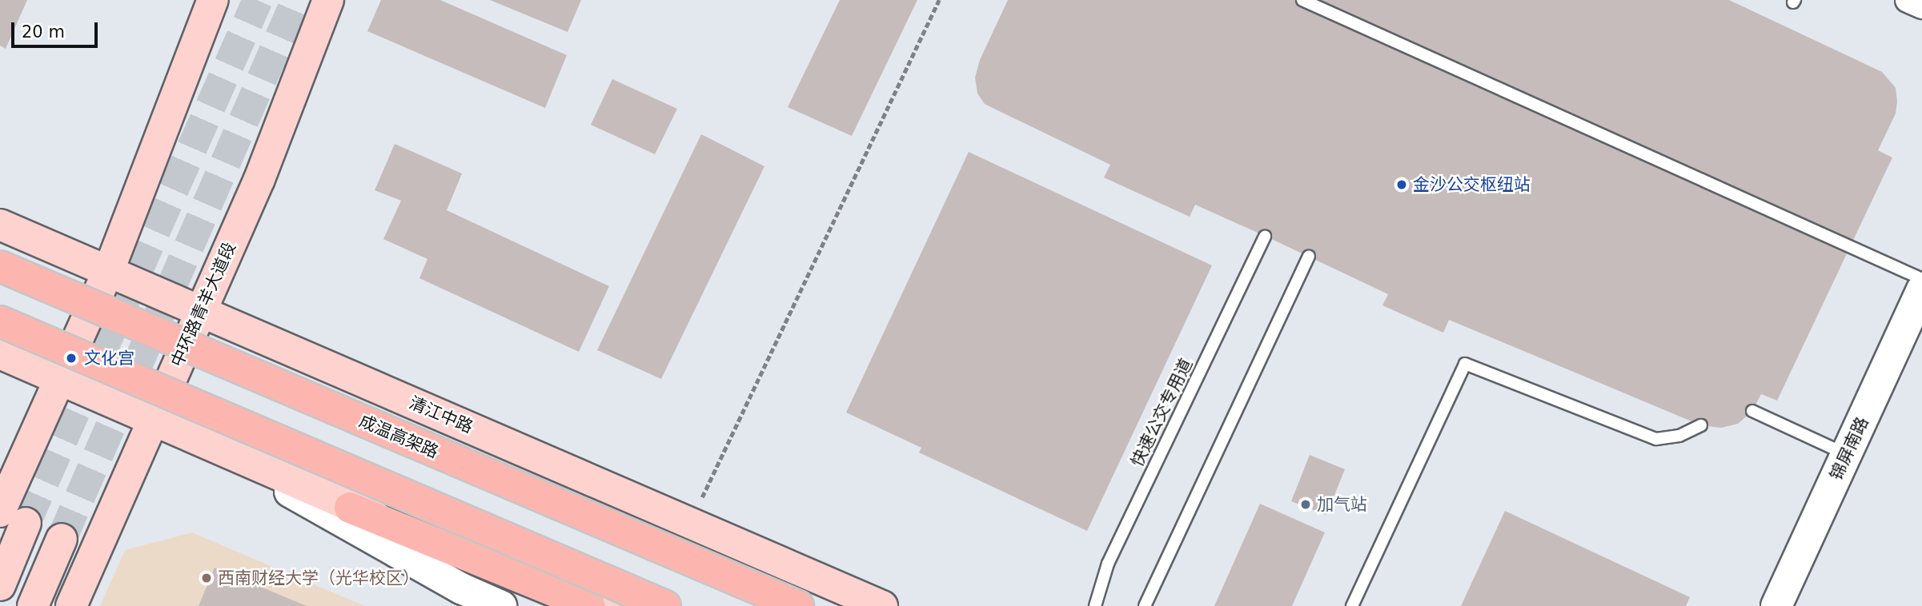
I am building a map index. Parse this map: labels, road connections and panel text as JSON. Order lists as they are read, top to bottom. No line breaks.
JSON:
{"streets":{"highway":["成温高架路"],"main road":["中环路青羊大道段","清江中路"],"street":["锦屏南路"],"lane":["快速公交专用道"]},"crossings":[["中环路青羊大道段","清江中路"]],"places":["金沙公交枢纽站","文化宫","加气站","西南财经大学（光华校区）"],"scale_bar":"20 m"}
